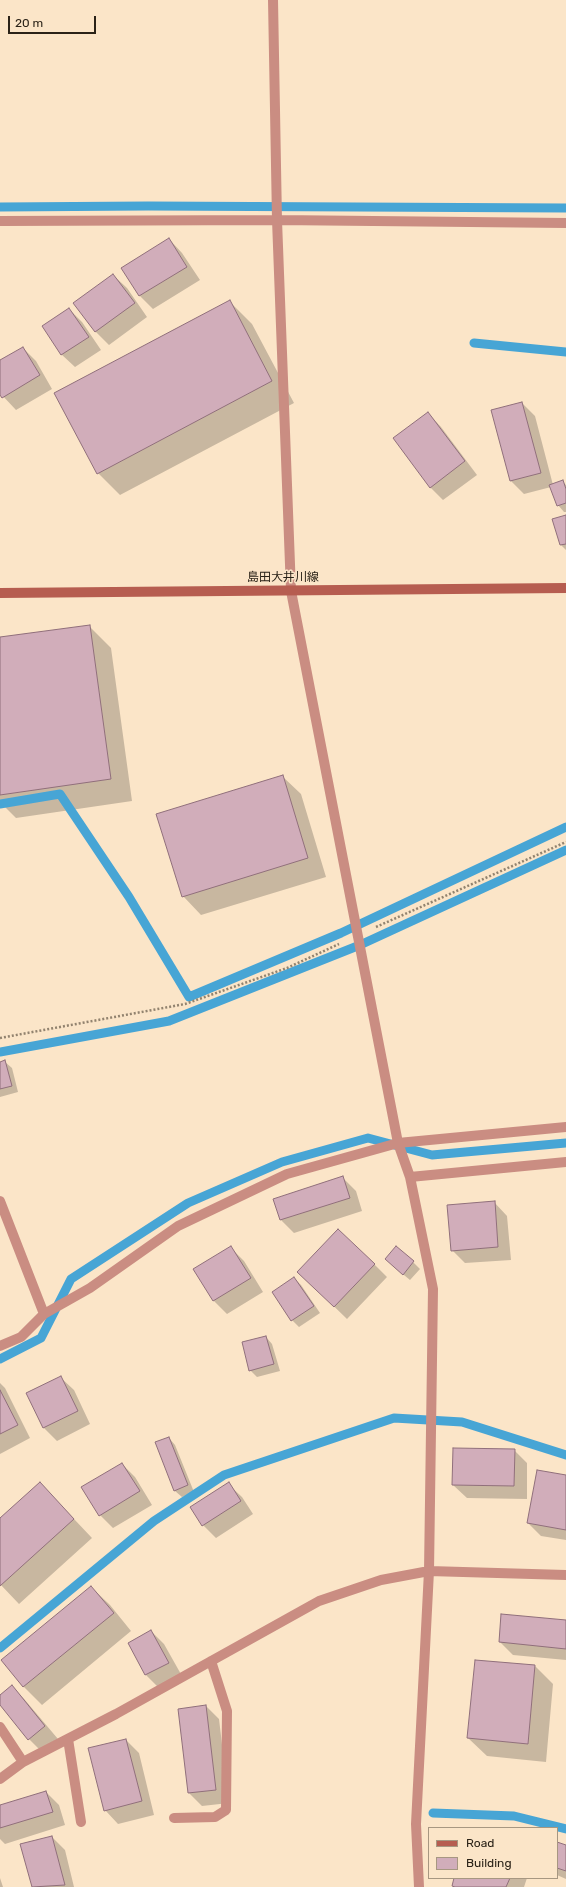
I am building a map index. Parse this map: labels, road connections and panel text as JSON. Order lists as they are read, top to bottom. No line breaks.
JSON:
{"streets":{"main road":["島田大井川線"]},"legend":["Road","Building"],"scale_bar":"20 m"}
